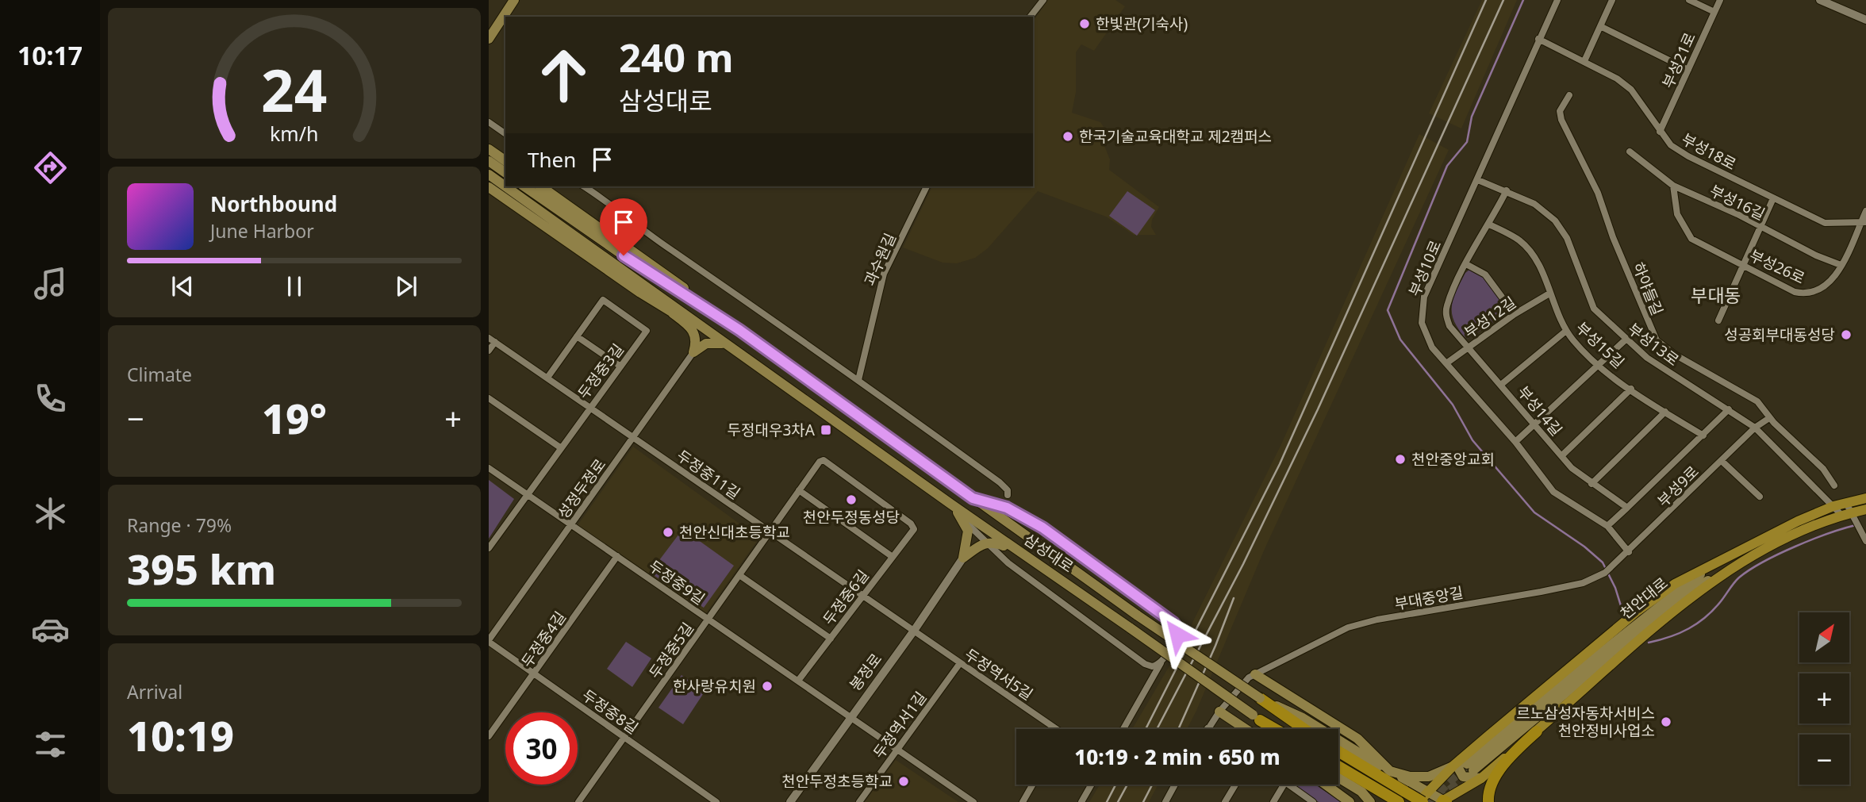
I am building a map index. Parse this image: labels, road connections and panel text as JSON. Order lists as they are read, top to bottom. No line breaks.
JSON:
{"streets":{"main road":["삼성대로","천안대로"],"street":["부성21로","부성18로","부성16길","과수원길","부성26로","부성10로","하야들길","부성12길","부성13로","부성15길","두정중3길","부성14길","두정중11길","부성9로","성정두정로","두정중9길","두정중6길","부대중앙길","두정중4길","두정중5길","봉정로","두정역서5길","두정중8길","두정역서1길"]},"crossings":[["부성21로","부성18로"],["부성18로","부성26로"],["부성18로","부성10로"],["부성16길","부성26로"],["부성10로","부성12길"],["부성10로","부성13로"],["부성10로","부성9로"],["하야들길","부성9로"],["부성12길","부성15길"],["부성12길","부성14길"],["부성13로","부성14길"],["부성13로","부성9로"],["부성13로","천안대로"],["부성15길","부성14길"],["두정중3길","두정중11길"],["두정중3길","두정중9길"],["두정중11길","성정두정로"],["두정중11길","두정중6길"],["두정중11길","두정중5길"],["두정중11길","봉정로"],["두정중11길","두정역서5길"],["부성9로","부대중앙길"],["성정두정로","두정중9길"],["성정두정로","두정중8길"],["삼성대로","천안대로"],["두정중9길","두정중6길"],["두정중9길","두정중4길"],["두정중9길","두정중5길"],["두정중9길","봉정로"],["두정중9길","두정역서1길"],["두정중6길","두정중5길"],["두정중4길","두정중8길"],["두정중5길","두정중8길"],["봉정로","두정역서5길"],["두정역서5길","두정역서1길"]],"districts":["부대동"],"places":{"other":["한빛관(기숙사)","한국기술교육대학교 제2캠퍼스","성공회부대동성당","천안중앙교회","천안두정동성당","천안신대초등학교","한사랑유치원","르노삼성자동차서비스 천안정비사업소","천안두정초등학교"],"transit":["두정대우3차A"]},"north":"top right","page":{"tabs":"10:17","turn":["240 m","삼성대로"],"then":"Then","song":["Northbound","June Harbor"],"tile":["Climate",["Range · 79%","395 km"],["Arrival","10:19"]],"heat":["−","19°","+"],"map_buttons":["+","−"],"limit":"30","trip":"10:19 · 2 min · 650 m","gauge":["24","km/h"]}}
